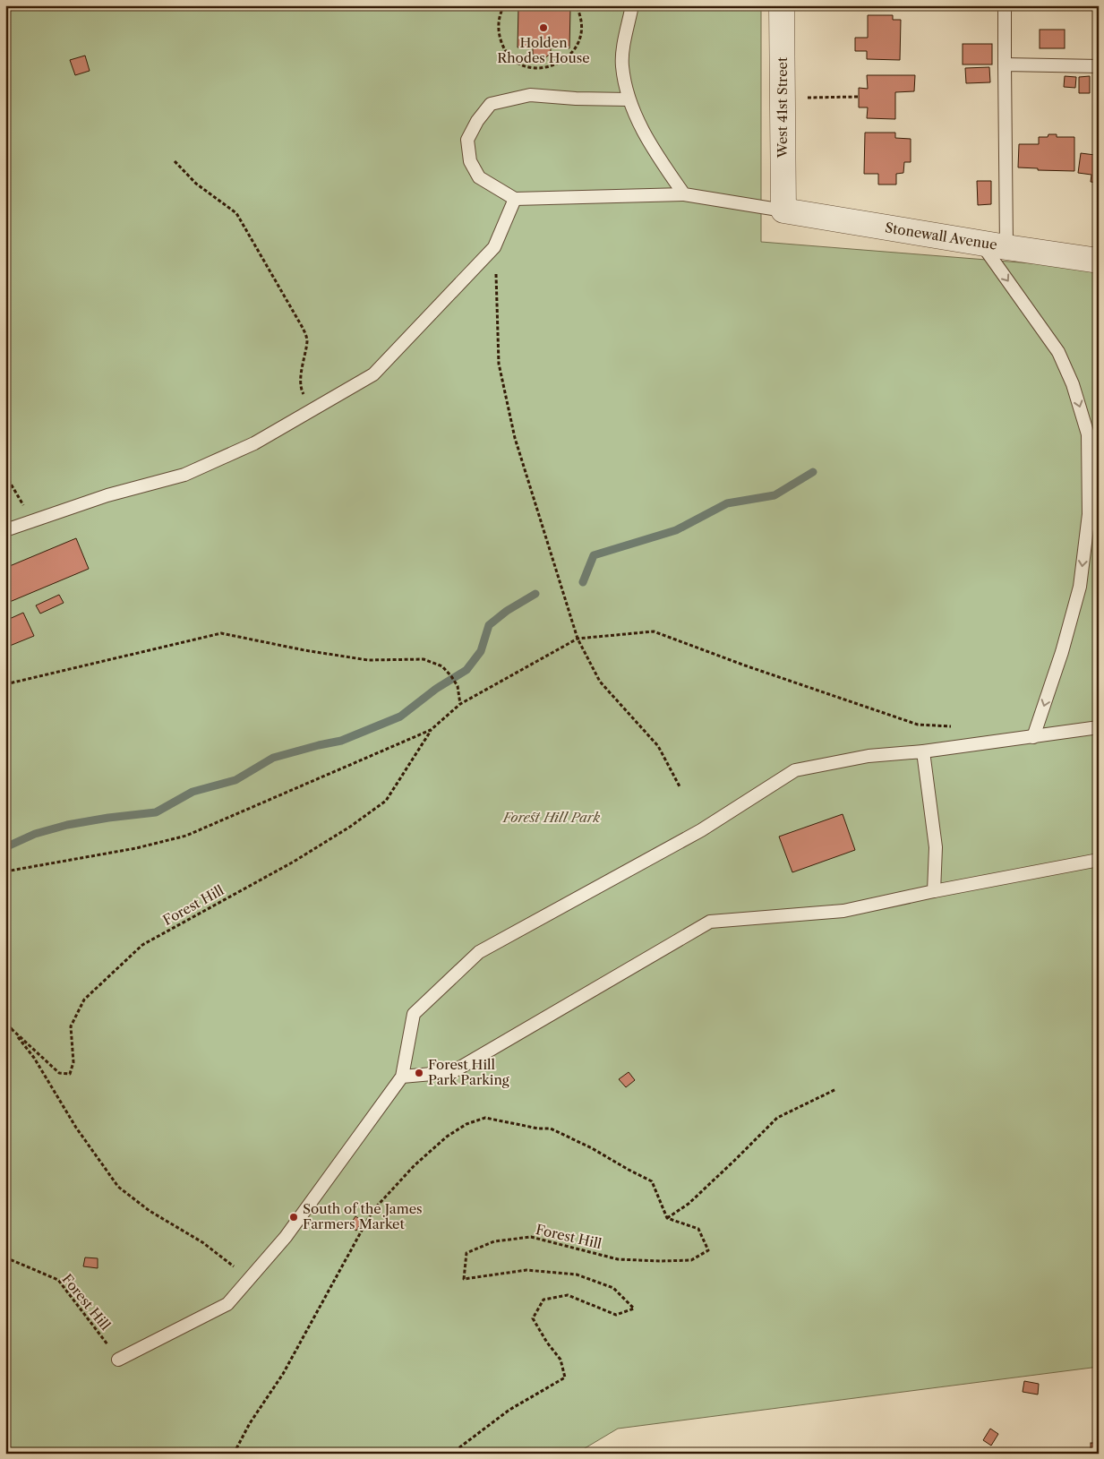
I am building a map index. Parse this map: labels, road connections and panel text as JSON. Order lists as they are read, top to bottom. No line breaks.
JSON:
{"streets":{"street":["West 41st Street","Stonewall Avenue"],"path":["Forest Hill"]},"crossings":[["West 41st Street","Stonewall Avenue"]],"parks":["Forest Hill Park"],"places":["Holden Rhodes House","Forest Hill Park Parking","South of the James Farmers Market"]}
